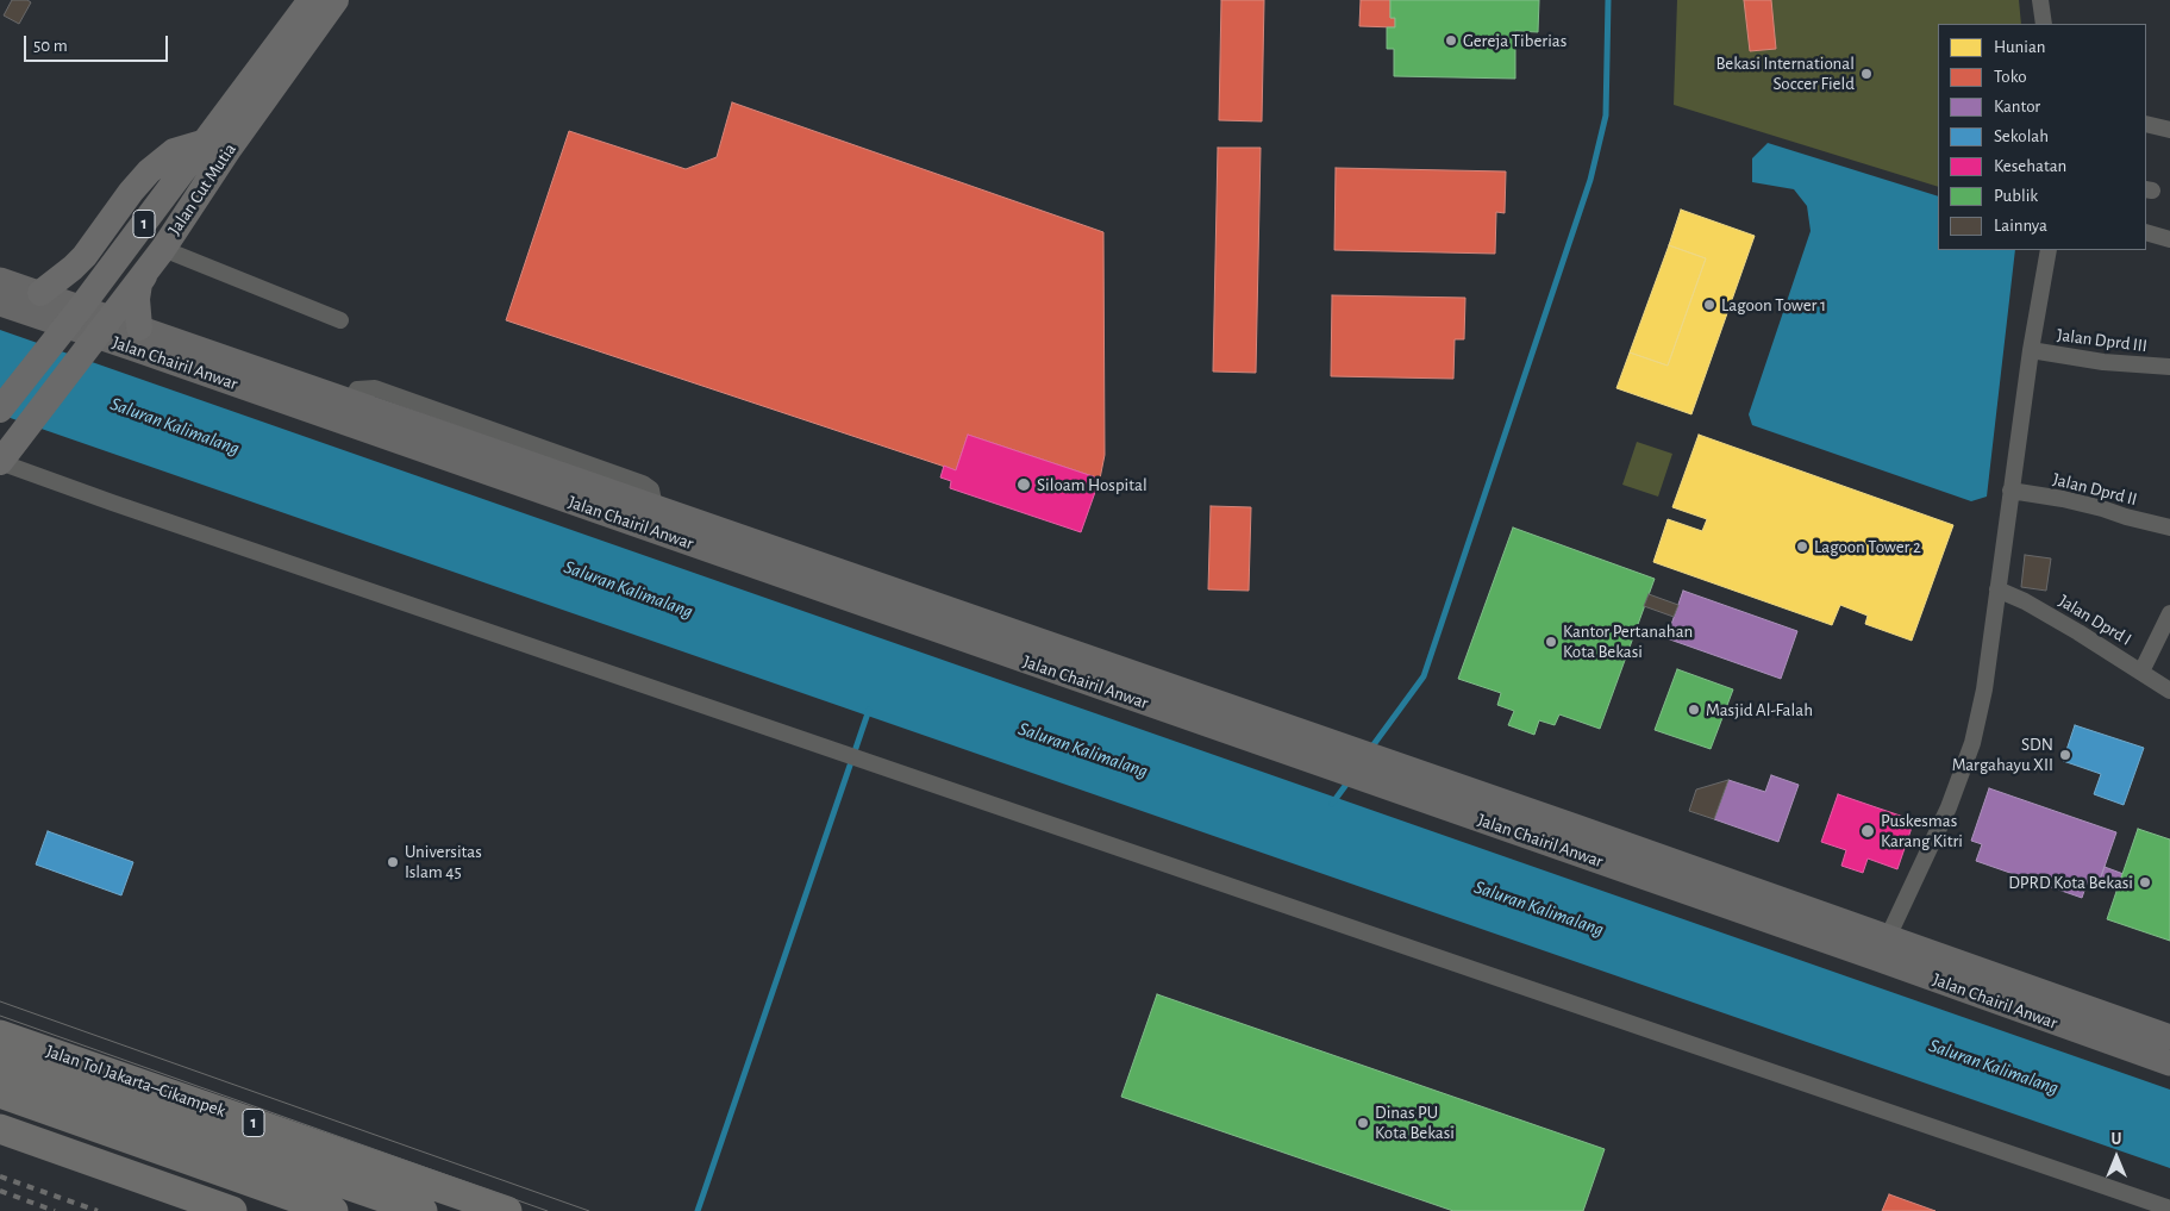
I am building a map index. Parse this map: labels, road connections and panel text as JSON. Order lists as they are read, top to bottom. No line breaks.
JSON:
{"streets":{"highway":["Jalan Cut Mutia","1","Jalan Tol Jakarta–Cikampek"],"main road":["Jalan Chairil Anwar"],"street":["Jalan Dprd III","Jalan Dprd II","Jalan Dprd I"]},"crossings":[["Jalan Cut Mutia","Jalan Chairil Anwar"]],"water":["Saluran Kalimalang"],"places":["Gereja Tiberias","Bekasi International Soccer Field","Lagoon Tower 1","Siloam Hospital","Lagoon Tower 2","Kantor Pertanahan Kota Bekasi","Masjid Al-Falah","SDN Margahayu XII","Puskesmas Karang Kitri","Universitas Islam 45","DPRD Kota Bekasi","Dinas PU Kota Bekasi"],"legend":["Hunian","Toko","Kantor","Sekolah","Kesehatan","Publik","Lainnya"],"scale_bar":"50 m","north":"top"}
